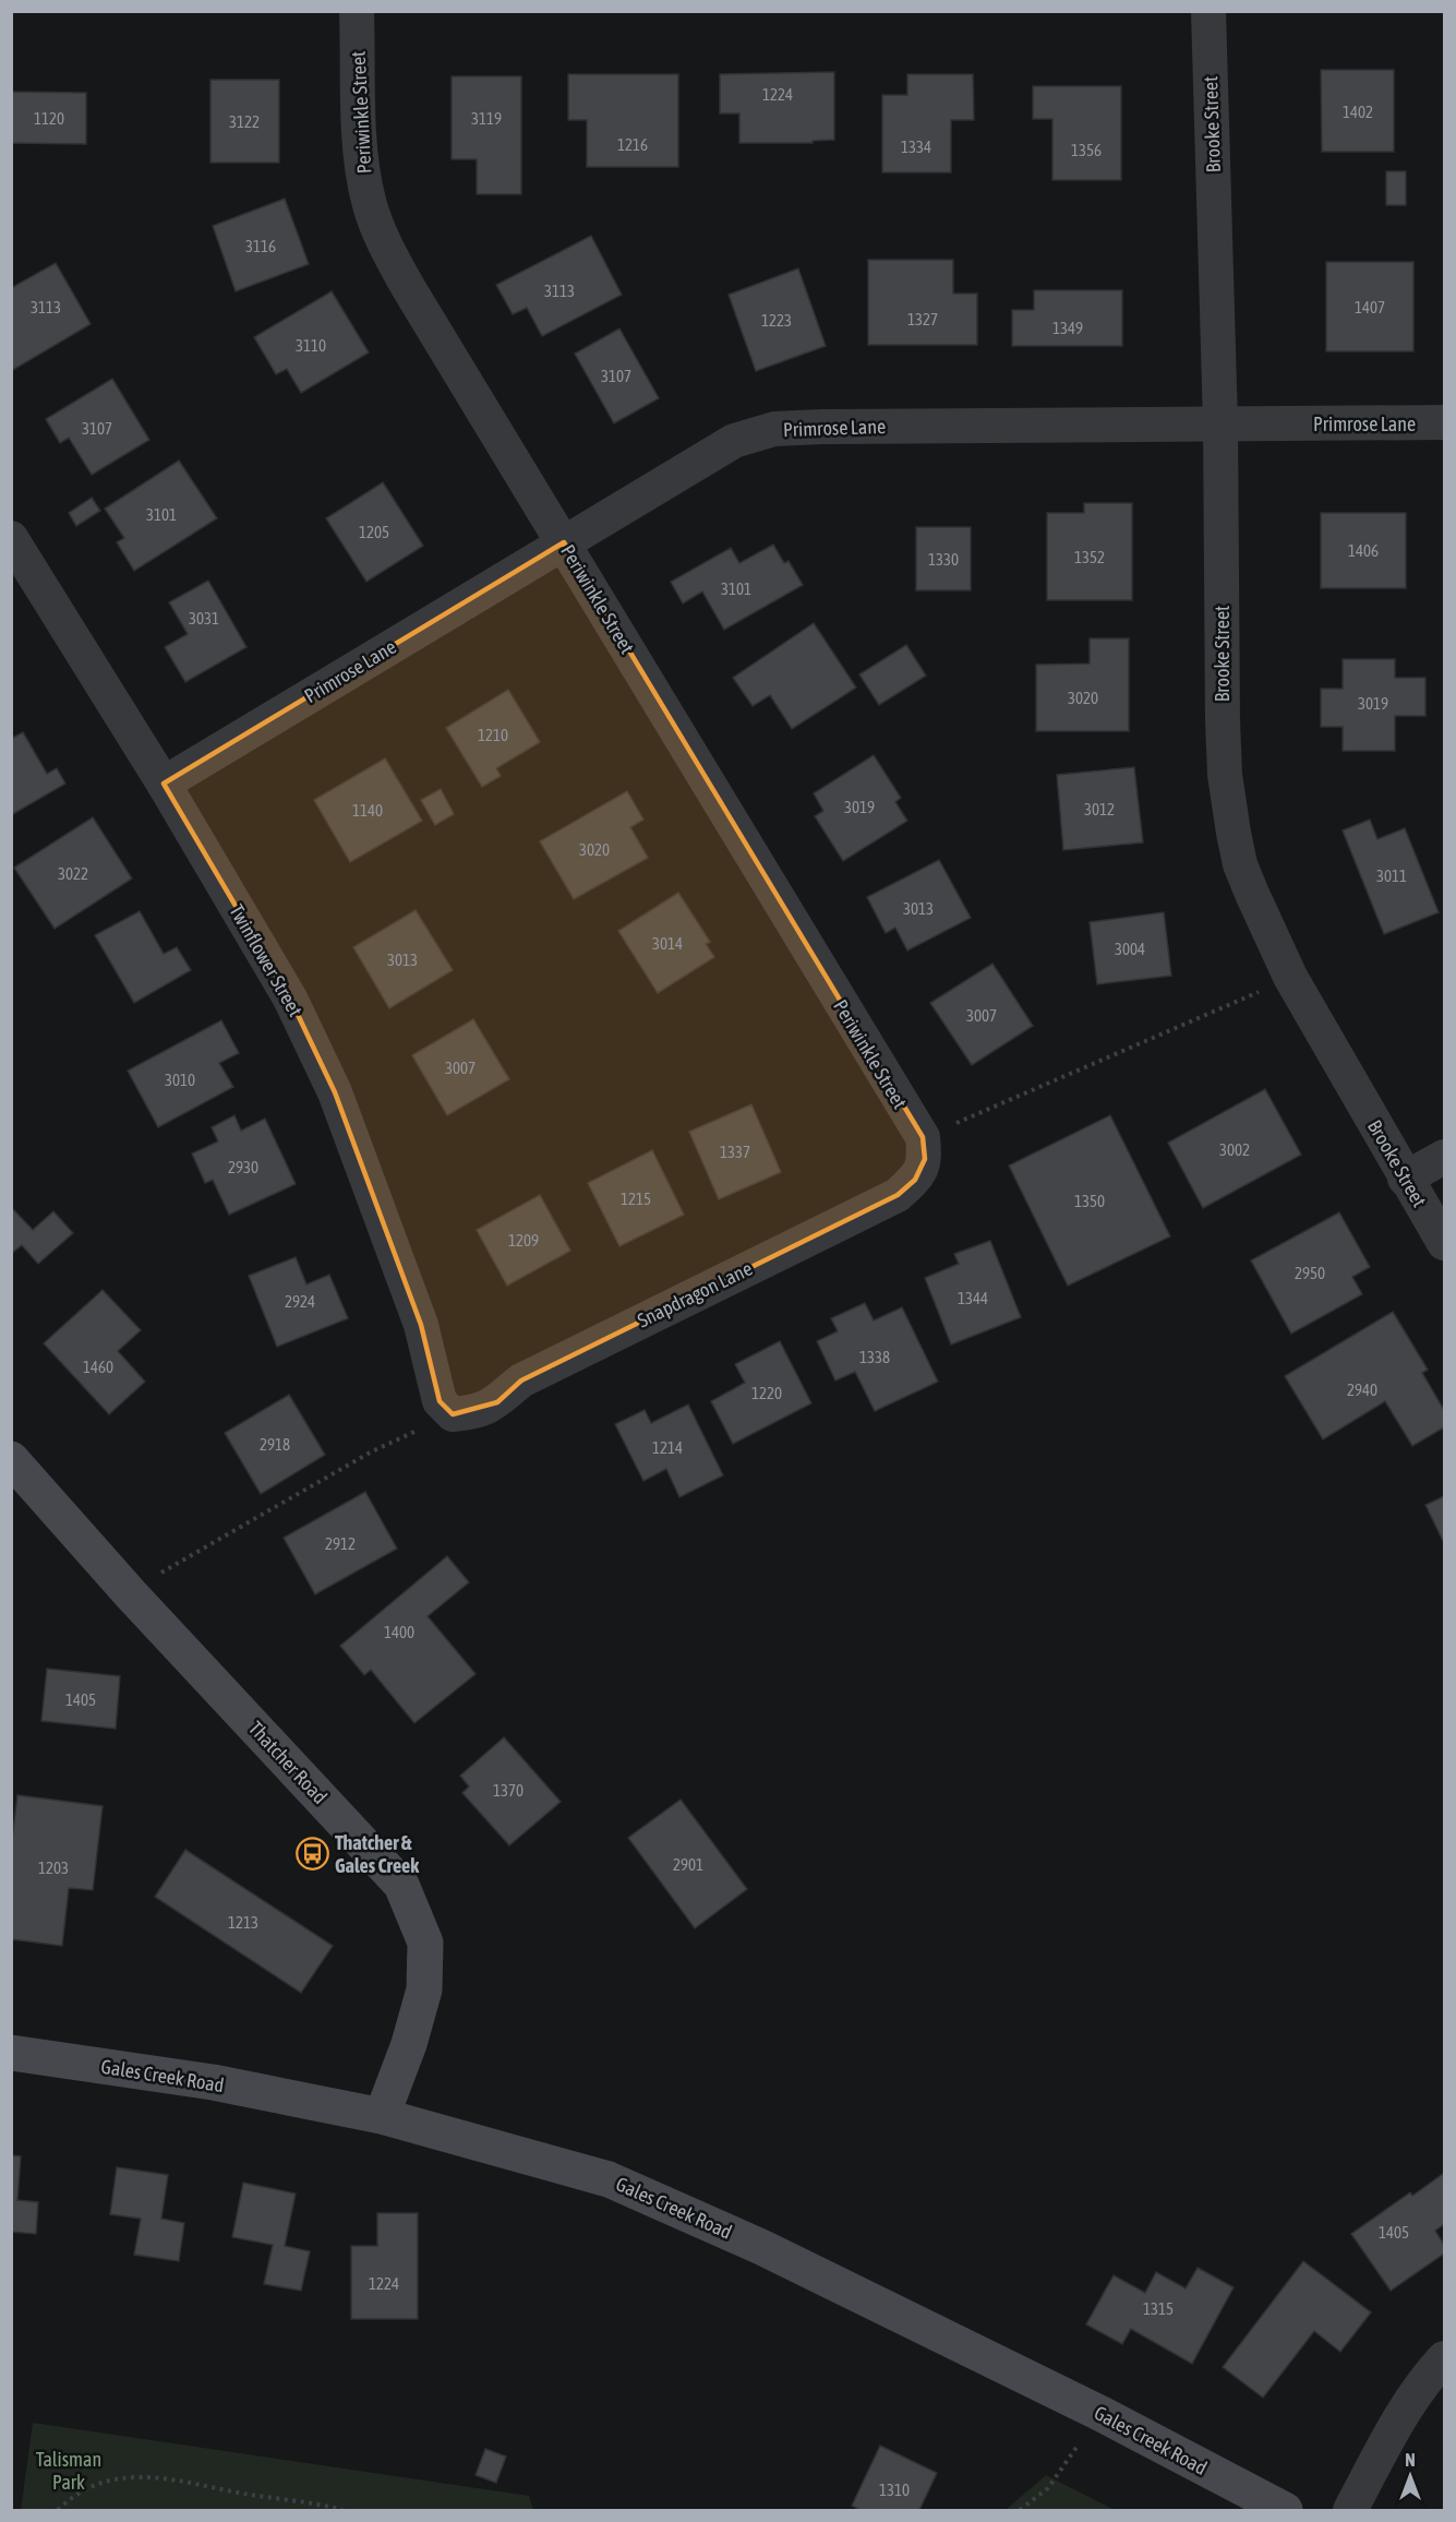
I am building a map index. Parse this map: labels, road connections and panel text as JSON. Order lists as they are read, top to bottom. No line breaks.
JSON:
{"streets":{"main road":["Thatcher Road","Gales Creek Road"],"street":["Periwinkle Street","Brooke Street","Primrose Lane","Twinflower Street","Snapdragon Lane"]},"crossings":[["Periwinkle Street","Primrose Lane"],["Periwinkle Street","Snapdragon Lane"],["Brooke Street","Primrose Lane"],["Primrose Lane","Twinflower Street"],["Twinflower Street","Snapdragon Lane"],["Thatcher Road","Gales Creek Road"]],"parks":["Talisman Park"],"places":{"bus stop":["Thatcher & Gales Creek"]},"house_numbers":["1224","1402","1120","3119","3122","1216","1334","1356","3116","3113","3113","1407","1327","1223","1349","3110","3107","3107","3101","1205","1406","1352","1330","3101","3031","3020","3019","1210","3019","3012","1140","3020","3022","3011","3013","3014","3004","3013","3007","3007","3010","3002","1337","2930","1215","1350","1209","2950","1344","2924","1338","1460","2940","1220","2918","1214","2912","1400","1405","1370","2901","1203","1213","1405","1224","1315","1310"],"north":"top"}
